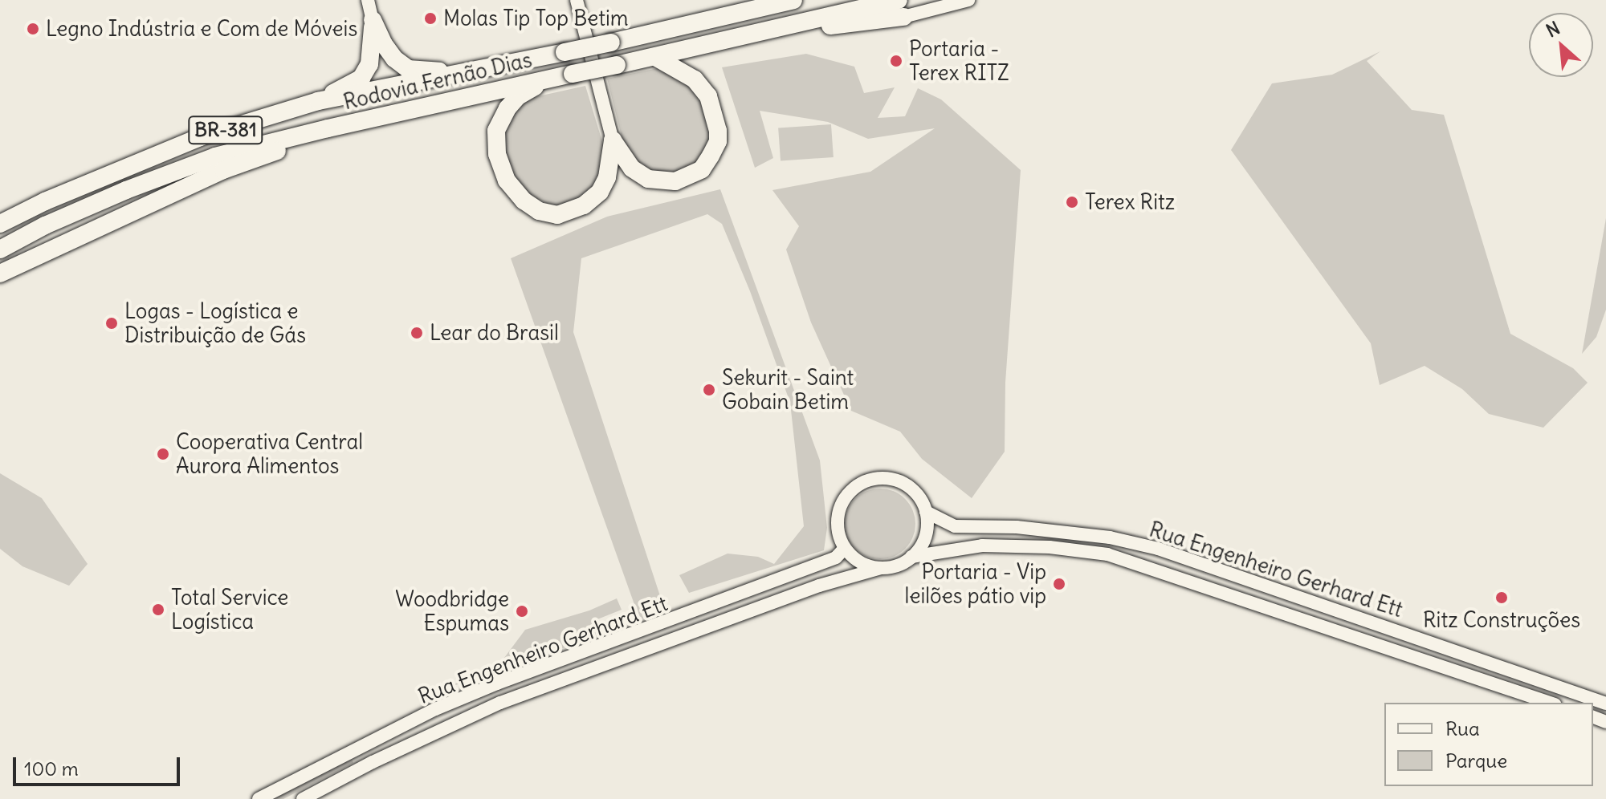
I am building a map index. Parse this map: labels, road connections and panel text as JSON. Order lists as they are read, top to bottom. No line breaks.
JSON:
{"streets":{"highway":["Rodovia Fernão Dias","BR-381"],"main road":["Rua Engenheiro Gerhard Ett"]},"crossings":[["Rodovia Fernão Dias","BR-381"]],"places":["Molas Tip Top Betim","Legno Indústria e Com de Móveis","Portaria - Terex RITZ","Terex Ritz","Logas - Logística e Distribuição de Gás","Lear do Brasil","Sekurit - Saint Gobain Betim","Cooperativa Central Aurora Alimentos","Portaria - Vip leilões pátio vip","Ritz Construções","Total Service Logística","Woodbridge Espumas"],"legend":["Rua","Parque"],"scale_bar":"100 m","north":"top left"}
